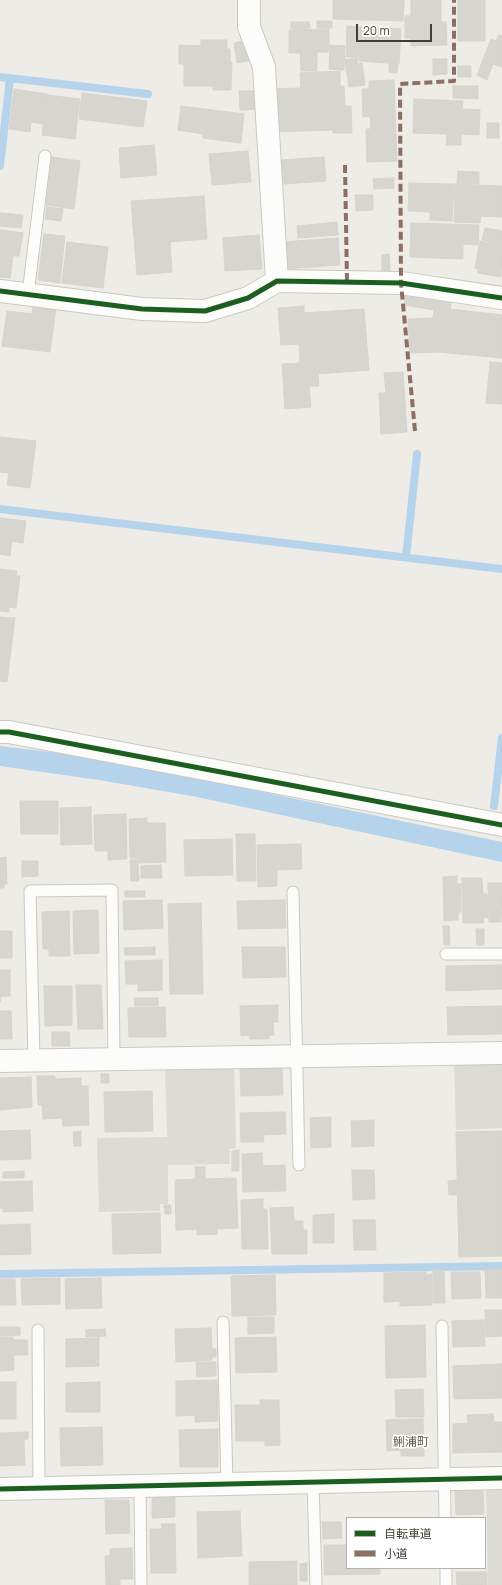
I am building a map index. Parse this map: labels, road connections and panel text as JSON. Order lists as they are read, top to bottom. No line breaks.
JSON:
{"districts":["鯏浦町"],"legend":["自転車道","小道"],"scale_bar":"20 m"}
